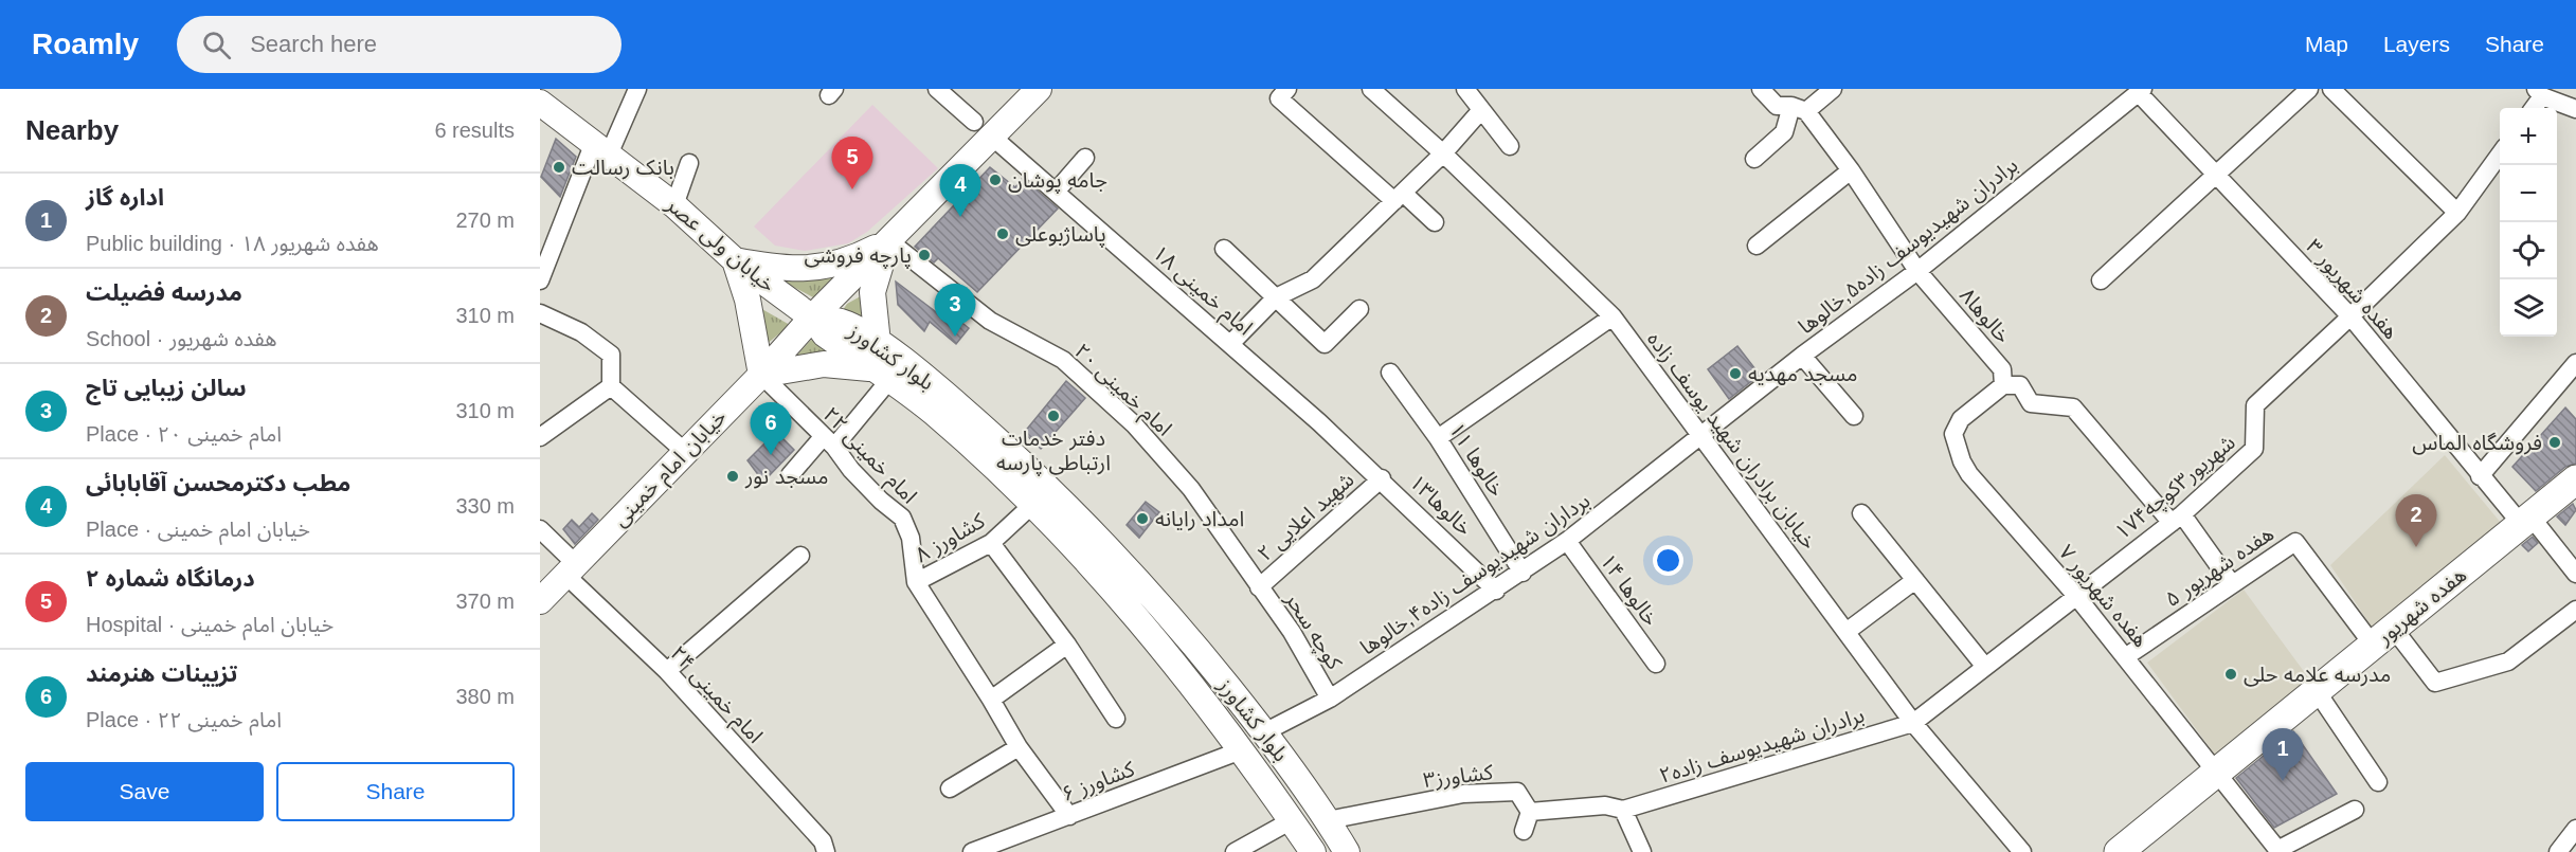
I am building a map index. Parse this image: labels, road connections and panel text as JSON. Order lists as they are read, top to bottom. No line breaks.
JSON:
{"streets":{"main road":["خیابان ولی عصر","بلوار کشاورز","خیابان امام خمینی","هفده شهریور"],"street":["برادران شهیدیوسف زاده۵,خالوها","هفده شهریور ۳","امام خمینی ۱۸","خالوها۸","امام خمینی ۲۰","خیابان برادران شهید یوسف زاده","امام خمینی ۲۲","خالوها ۱۱","۱۷شهریور۳کوچه۴","خالوها۱۳","شهید اعلایی ۲","کشاورز ۸","هفده شهریور ۵","برداران شهیدیوسف زاده۴,خالوها","خالوها ۱۴","هفده شهریور ۷","کوچه سحر","امام خمینی ۲۴","برادران شهیدیوسف زاده۲","کشاورز۳","کشاورز ۶"]},"crossings":[["خیابان ولی عصر","بلوار کشاورز"],["خیابان ولی عصر","خیابان امام خمینی"],["برادران شهیدیوسف زاده۵,خالوها","هفده شهریور ۳"],["برادران شهیدیوسف زاده۵,خالوها","خالوها۸"],["برادران شهیدیوسف زاده۵,خالوها","خیابان برادران شهید یوسف زاده"],["برادران شهیدیوسف زاده۵,خالوها","برداران شهیدیوسف زاده۴,خالوها"],["هفده شهریور ۳","۱۷شهریور۳کوچه۴"],["هفده شهریور ۳","هفده شهریور"],["امام خمینی ۱۸","خیابان امام خمینی"],["امام خمینی ۱۸","خالوها۱۳"],["امام خمینی ۱۸","شهید اعلایی ۲"],["خالوها۸","هفده شهریور ۷"],["بلوار کشاورز","خیابان امام خمینی"],["بلوار کشاورز","کشاورز ۸"],["بلوار کشاورز","برداران شهیدیوسف زاده۴,خالوها"],["بلوار کشاورز","کشاورز۳"],["بلوار کشاورز","کشاورز ۶"],["امام خمینی ۲۰","خیابان امام خمینی"],["امام خمینی ۲۰","شهید اعلایی ۲"],["امام خمینی ۲۰","کوچه سحر"],["خیابان برادران شهید یوسف زاده","۱۷شهریور۳کوچه۴"],["خیابان برادران شهید یوسف زاده","برداران شهیدیوسف زاده۴,خالوها"],["خیابان برادران شهید یوسف زاده","برادران شهیدیوسف زاده۲"],["امام خمینی ۲۲","خیابان امام خمینی"],["امام خمینی ۲۲","کشاورز ۸"],["خالوها ۱۱","برداران شهیدیوسف زاده۴,خالوها"],["خیابان امام خمینی","امام خمینی ۲۴"],["۱۷شهریور۳کوچه۴","هفده شهریور ۷"],["۱۷شهریور۳کوچه۴","برادران شهیدیوسف زاده۲"],["خالوها۱۳","شهید اعلایی ۲"],["خالوها۱۳","برداران شهیدیوسف زاده۴,خالوها"],["شهید اعلایی ۲","کوچه سحر"],["هفده شهریور ۵","هفده شهریور ۷"],["هفده شهریور ۵","هفده شهریور"],["برداران شهیدیوسف زاده۴,خالوها","خالوها ۱۴"],["برداران شهیدیوسف زاده۴,خالوها","کوچه سحر"],["هفده شهریور ۷","هفده شهریور"]],"places":["بانک رسالت","جامه پوشان","پاساژبوعلی","پارچه فروشی","مسجد مهدیه","دفتر خدمات ارتباطی پارسه","فروشگاه الماس","مسجد نور","امداد رایانه","مدرسه علامه حلی"],"page":{"header":"Roamly","search":"Search here","nav":["Map","Layers","Share"],"heading":["Nearby","6 results"],"map_buttons":["+","−"],"pins":["5","4","3","6","2","1"],"list":[{"mark":"1","name":"اداره گاز","note":"Public building · هفده شهریور ۱۸","value":"270 m"},{"mark":"2","name":"مدرسه فضیلت","note":"School · هفده شهریور","value":"310 m"},{"mark":"3","name":"سالن زیبایی تاج","note":"Place · امام خمینی ۲۰","value":"310 m"},{"mark":"4","name":"مطب دکترمحسن آقابابائی","note":"Place · خیابان امام خمینی","value":"330 m"},{"mark":"5","name":"درمانگاه شماره ۲","note":"Hospital · خیابان امام خمینی","value":"370 m"},{"mark":"6","name":"تزیینات هنرمند","note":"Place · امام خمینی ۲۲","value":"380 m"}],"buttons":["Save","Share"]}}
